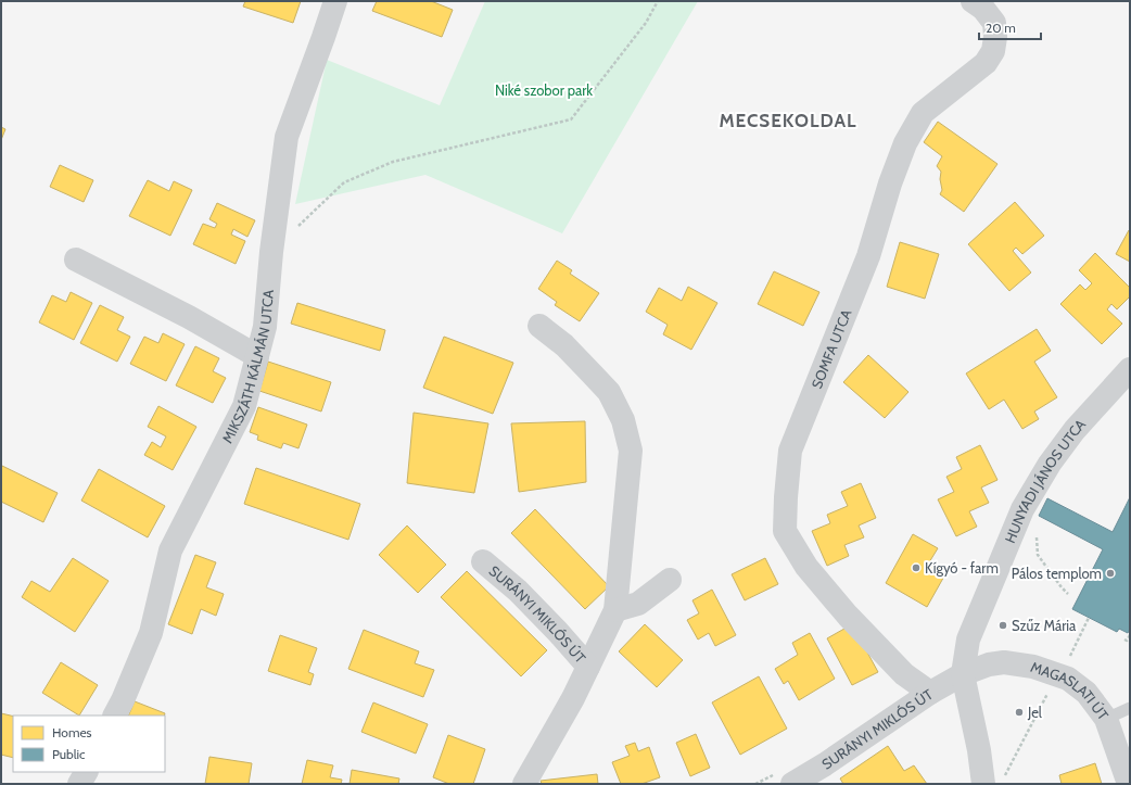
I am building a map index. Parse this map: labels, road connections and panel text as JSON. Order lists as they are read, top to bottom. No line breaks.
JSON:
{"streets":{"street":["SOMFA UTCA","MIKSZÁTH KÁLMÁN UTCA","HUNYADI JÁNOS UTCA","SURÁNYI MIKLÓS ÚT","MAGASLATI ÚT"]},"crossings":[["SOMFA UTCA","SURÁNYI MIKLÓS ÚT"],["HUNYADI JÁNOS UTCA","SURÁNYI MIKLÓS ÚT"],["HUNYADI JÁNOS UTCA","MAGASLATI ÚT"],["SURÁNYI MIKLÓS ÚT","MAGASLATI ÚT"]],"districts":["MECSEKOLDAL"],"parks":["Niké szobor park"],"places":["Kígyó - farm","Pálos templom","Szűz Mária","Jel"],"legend":["Homes","Public"],"scale_bar":"20 m"}
